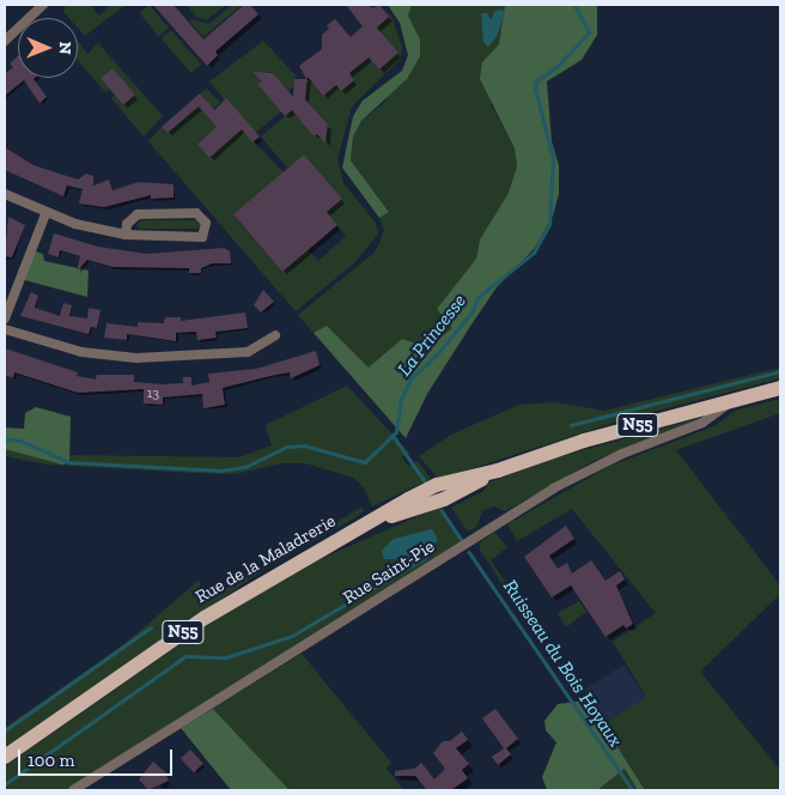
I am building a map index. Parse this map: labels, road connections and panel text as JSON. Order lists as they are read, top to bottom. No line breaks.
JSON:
{"streets":{"main road":["N55","Rue de la Maladrerie"],"street":["Rue Saint-Pie"]},"crossings":[["Rue de la Maladrerie","Rue Saint-Pie"]],"water":["La Princesse","Ruisseau du Bois Hoyaux"],"house_numbers":["13"],"scale_bar":"100 m","north":"right"}
